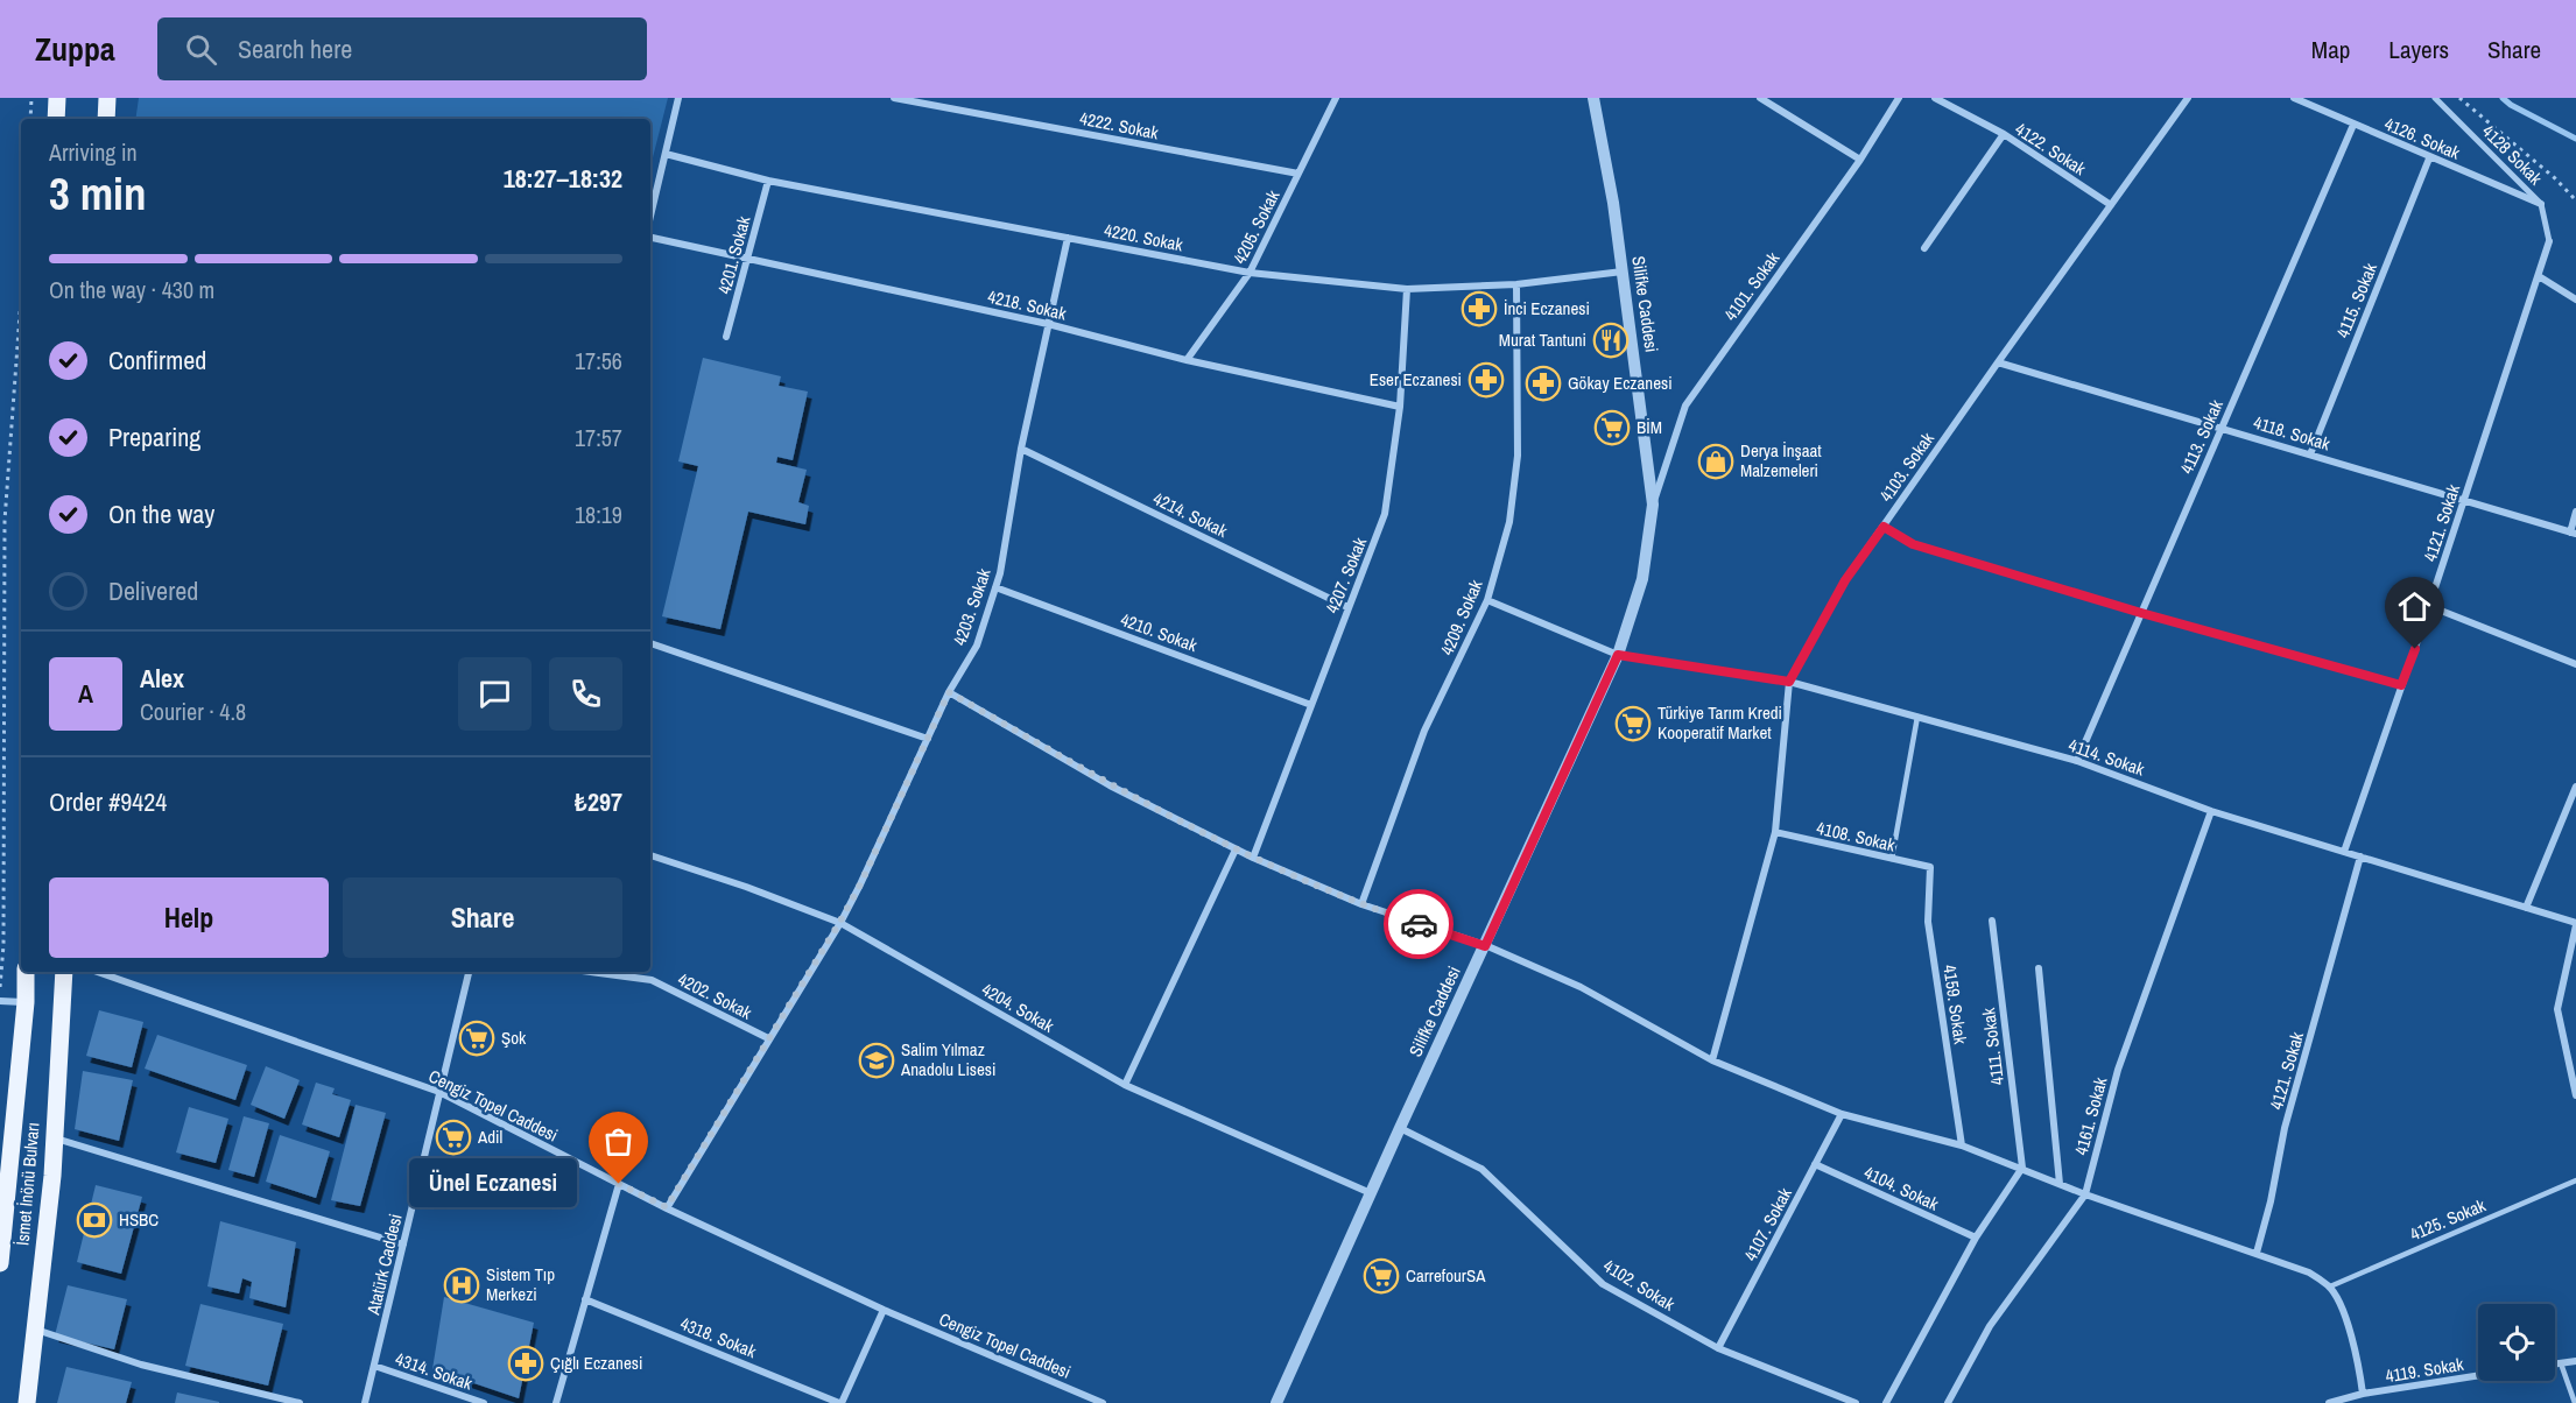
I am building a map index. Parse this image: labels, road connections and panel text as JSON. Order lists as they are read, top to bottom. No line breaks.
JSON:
{"streets":{"main road":["İsmet İnönü Bulvarı"],"street":["4222. Sokak","4126. Sokak","4122. Sokak","4128 Sokak","4205. Sokak","4220. Sokak","4201. Sokak","4101. Sokak","4115. Sokak","Silifke Caddesi","4218. Sokak","4118. Sokak","4113. Sokak","4103. Sokak","4214. Sokak","4121. Sokak","4207. Sokak","4203. Sokak","4209. Sokak","4210. Sokak","4114. Sokak","4108. Sokak","4202. Sokak","4159. Sokak","4204. Sokak","4111. Sokak","Cengiz Topel Caddesi","4161. Sokak","4104. Sokak","4107. Sokak","Atatürk Caddesi","4102. Sokak","4318. Sokak","4119. Sokak","4314. Sokak"],"lane":["4125. Sokak"]},"crossings":[["4222. Sokak","4205. Sokak"],["4126. Sokak","4128 Sokak"],["4126. Sokak","4115. Sokak"],["4126. Sokak","4113. Sokak"],["4122. Sokak","4103. Sokak"],["4128 Sokak","4121. Sokak"],["4205. Sokak","4220. Sokak"],["4205. Sokak","4218. Sokak"],["4220. Sokak","4201. Sokak"],["4220. Sokak","Silifke Caddesi"],["4220. Sokak","4207. Sokak"],["4220. Sokak","4203. Sokak"],["4220. Sokak","4209. Sokak"],["4201. Sokak","4218. Sokak"],["4101. Sokak","Silifke Caddesi"],["4115. Sokak","4118. Sokak"],["Silifke Caddesi","4114. Sokak"],["Silifke Caddesi","4204. Sokak"],["Silifke Caddesi","4102. Sokak"],["4218. Sokak","4207. Sokak"],["4218. Sokak","4203. Sokak"],["4118. Sokak","4113. Sokak"],["4118. Sokak","4103. Sokak"],["4118. Sokak","4121. Sokak"],["4113. Sokak","4114. Sokak"],["4103. Sokak","4114. Sokak"],["4103. Sokak","4108. Sokak"],["4214. Sokak","4207. Sokak"],["4214. Sokak","4203. Sokak"],["4121. Sokak","4114. Sokak"],["4207. Sokak","4210. Sokak"],["4203. Sokak","4210. Sokak"],["4203. Sokak","4202. Sokak"],["4203. Sokak","4204. Sokak"],["4203. Sokak","Cengiz Topel Caddesi"],["4209. Sokak","4114. Sokak"],["4114. Sokak","4161. Sokak"],["4108. Sokak","4159. Sokak"],["Cengiz Topel Caddesi","Atatürk Caddesi"],["4104. Sokak","4107. Sokak"],["4107. Sokak","4102. Sokak"],["Atatürk Caddesi","4314. Sokak"]],"places":{"pharmacy":["İnci Eczanesi","Eser Eczanesi","Gökay Eczanesi","Çığlı Eczanesi"],"restaurant":["Murat Tantuni"],"supermarket":["BİM","Türkiye Tarım Kredi Kooperatif Market","Şok","Adil","CarrefourSA"],"shop":["Derya İnşaat Malzemeleri"],"school or university":["Salim Yılmaz Anadolu Lisesi"],"other":["Ünel Eczanesi"],"bank":["HSBC"],"hospital":["Sistem Tıp Merkezi"]},"page":{"header":"Zuppa","search":"Search here","nav":["Map","Layers","Share"],"heading":["3 min","Arriving in","18:27–18:32"],"panel":["Alex","Courier · 4.8","Order #9424","₺297"],"bar":"On the way · 430 m","list":[["Confirmed","17:56"],["Preparing","17:57"],["On the way","18:19"],"Delivered"],"round":"A","buttons":["Help","Share"],"bubble":"Ünel Eczanesi"}}
